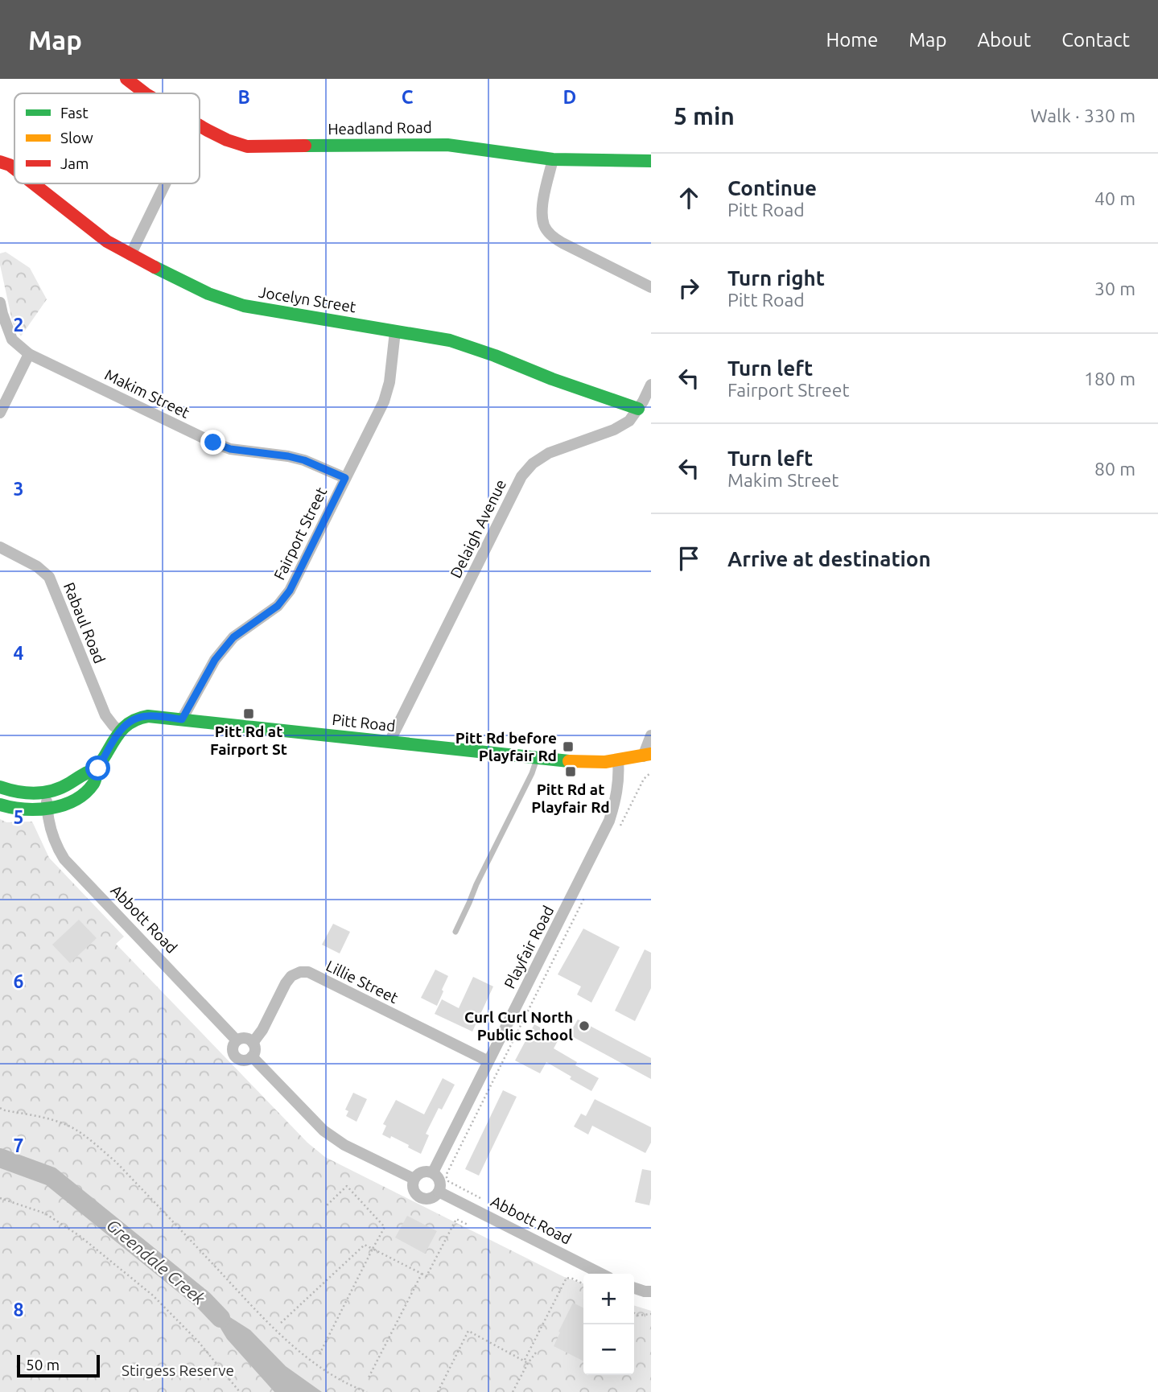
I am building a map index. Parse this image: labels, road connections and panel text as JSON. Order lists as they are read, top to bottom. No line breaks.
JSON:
{"streets":{"street":["Headland Road","Jocelyn Street","Makim Street","Delaigh Avenue","Fairport Street","Rabaul Road","Pitt Road","Abbott Road","Playfair Road","Lillie Street"]},"crossings":[["Jocelyn Street","Delaigh Avenue"],["Jocelyn Street","Fairport Street"],["Makim Street","Fairport Street"],["Delaigh Avenue","Pitt Road"],["Fairport Street","Pitt Road"],["Rabaul Road","Pitt Road"],["Pitt Road","Abbott Road"],["Pitt Road","Playfair Road"],["Abbott Road","Playfair Road"],["Abbott Road","Lillie Street"],["Playfair Road","Lillie Street"]],"water":["Greendale Creek"],"parks":["Stirgess Reserve"],"places":{"transit":["Pitt Rd at Fairport St","Pitt Rd before Playfair Rd","Pitt Rd at Playfair Rd"],"other":["Curl Curl North Public School"]},"legend":["Fast","Slow","Jam"],"scale_bar":"50 m","page":{"header":"Map","nav":["Home","Map","About","Contact"],"heading":["5 min","Walk · 330 m"],"list":[["Continue","Pitt Road","40 m"],["Turn right","Pitt Road","30 m"],["Turn left","Fairport Street","180 m"],["Turn left","Makim Street","80 m"],"Arrive at destination"],"map_buttons":["+","−"],"scale":"50 m"},"grid":{"columns":["B","C","D"],"rows":["2","3","4","5","6","7","8"]}}
